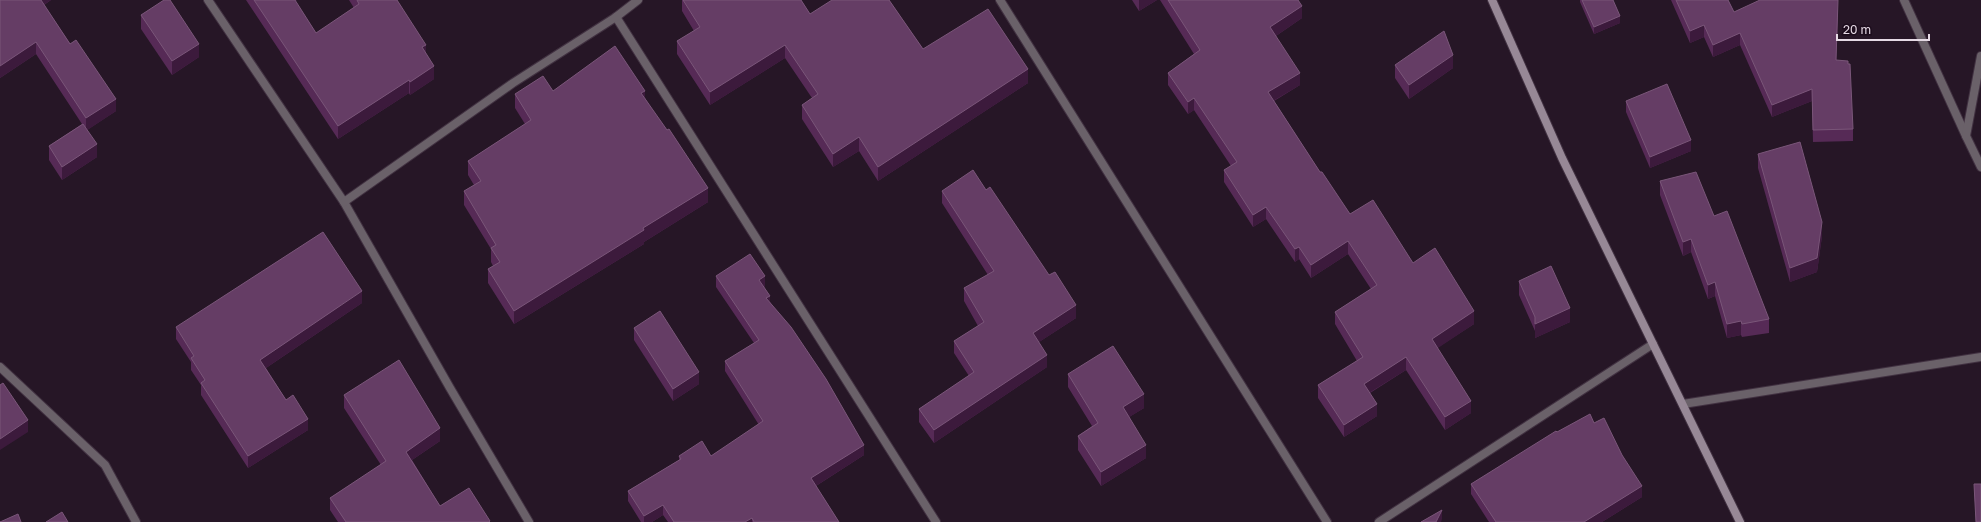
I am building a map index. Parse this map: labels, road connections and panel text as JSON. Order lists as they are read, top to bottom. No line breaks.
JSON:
{"scale_bar":"20 m"}
